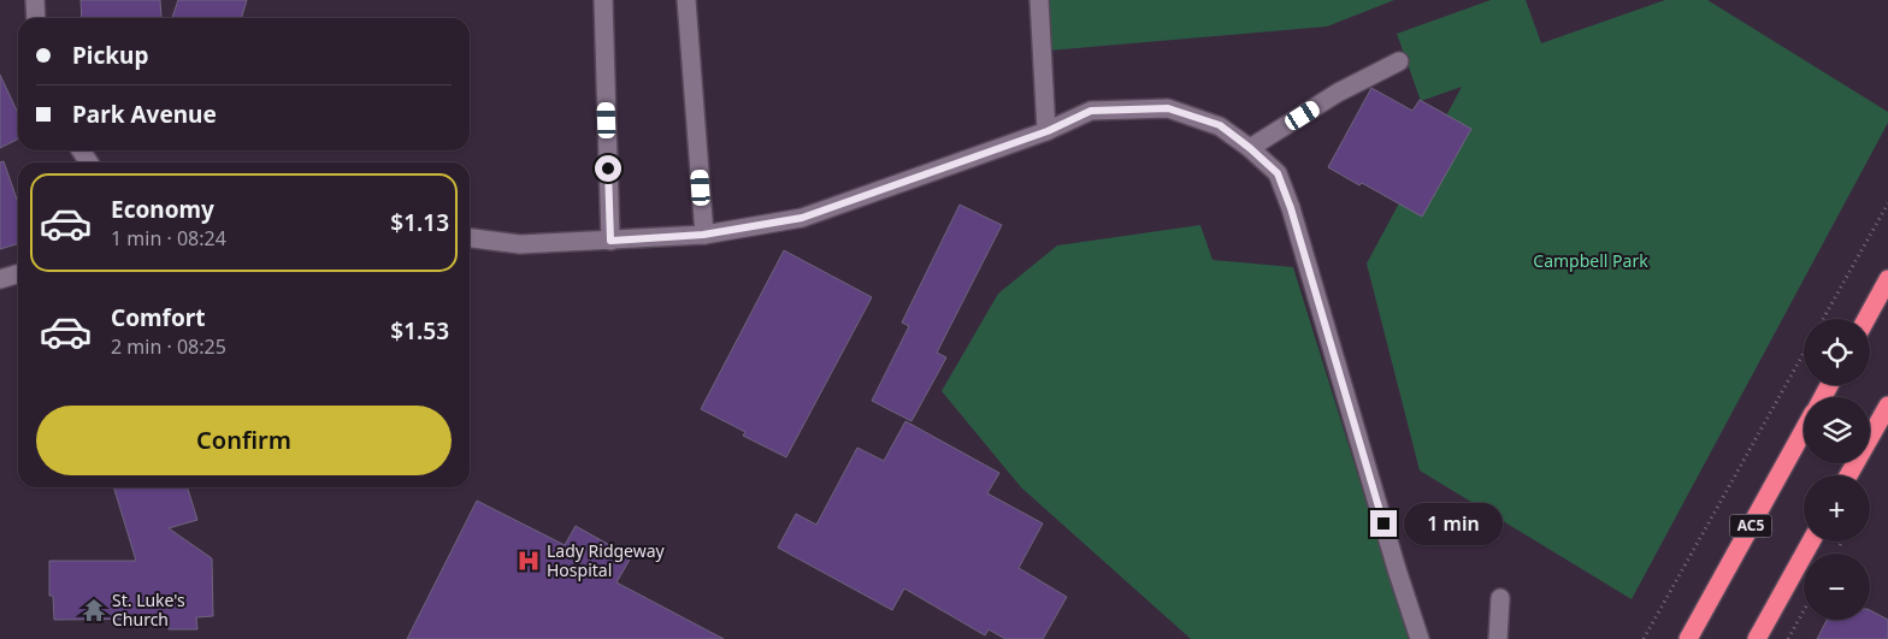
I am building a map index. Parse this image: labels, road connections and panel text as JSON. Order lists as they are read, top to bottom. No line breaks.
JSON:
{"streets":{"highway":["AC5"]},"parks":["Campbell Park"],"places":{"hospital":["Lady Ridgeway Hospital"],"temple":["St. Luke's Church"]},"page":{"banner":["Pickup","Park Avenue"],"list":[{"name":"Economy","note":"1 min · 08:24","value":"$1.13"},{"name":"Comfort","note":"2 min · 08:25","value":"$1.53"}],"map_buttons":["+","−"],"buttons":"Confirm","bubble":"1 min"}}
